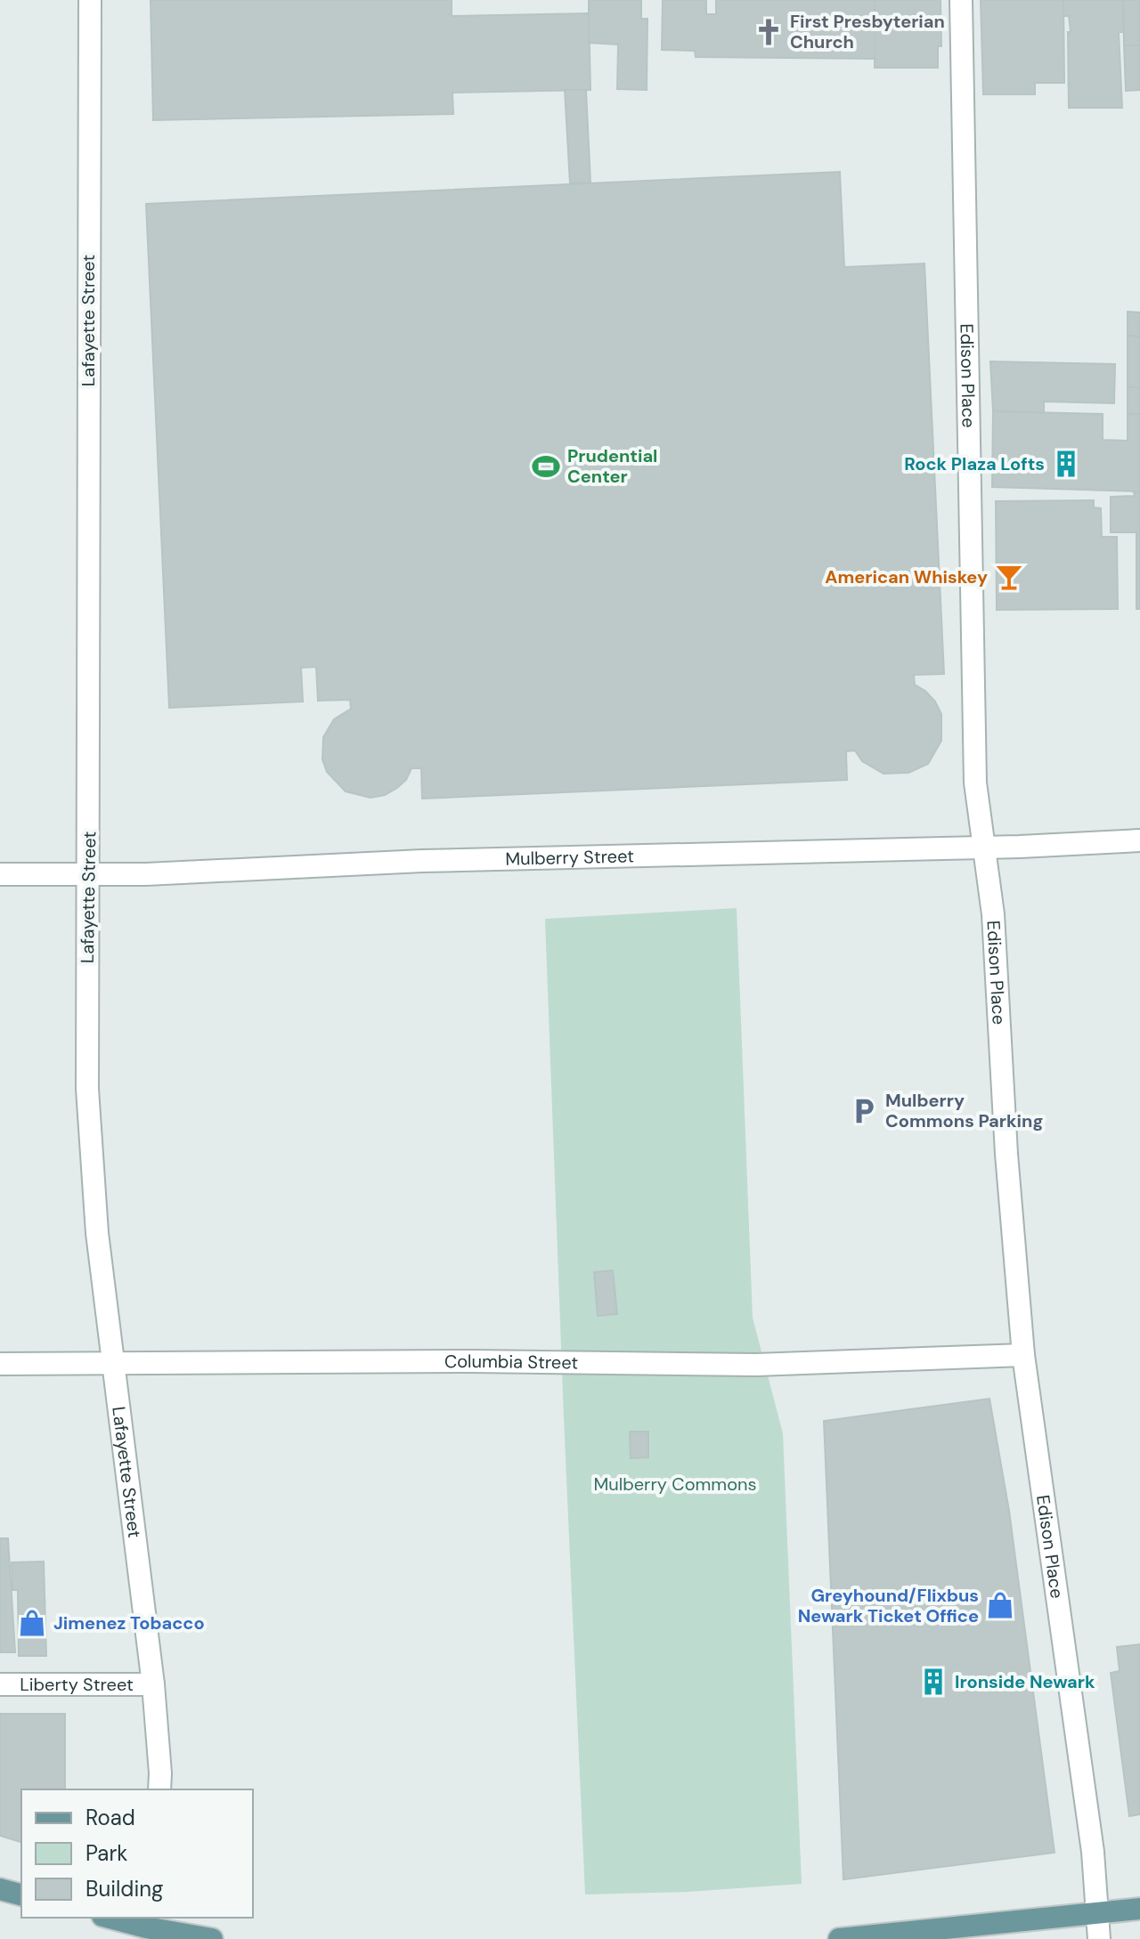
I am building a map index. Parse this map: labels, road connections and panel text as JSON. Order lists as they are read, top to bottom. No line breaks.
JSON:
{"streets":{"street":["Lafayette Street","Edison Place","Mulberry Street","Columbia Street","Liberty Street"]},"crossings":[["Lafayette Street","Mulberry Street"],["Lafayette Street","Columbia Street"],["Lafayette Street","Liberty Street"],["Edison Place","Mulberry Street"],["Edison Place","Columbia Street"]],"parks":["Mulberry Commons"],"places":{"church":["First Presbyterian Church"],"building":["Rock Plaza Lofts","Ironside Newark"],"sports":["Prudential Center"],"bar":["American Whiskey"],"parking":["Mulberry Commons Parking"],"shop":["Greyhound/Flixbus Newark Ticket Office","Jimenez Tobacco"]},"legend":["Road","Park","Building"]}
